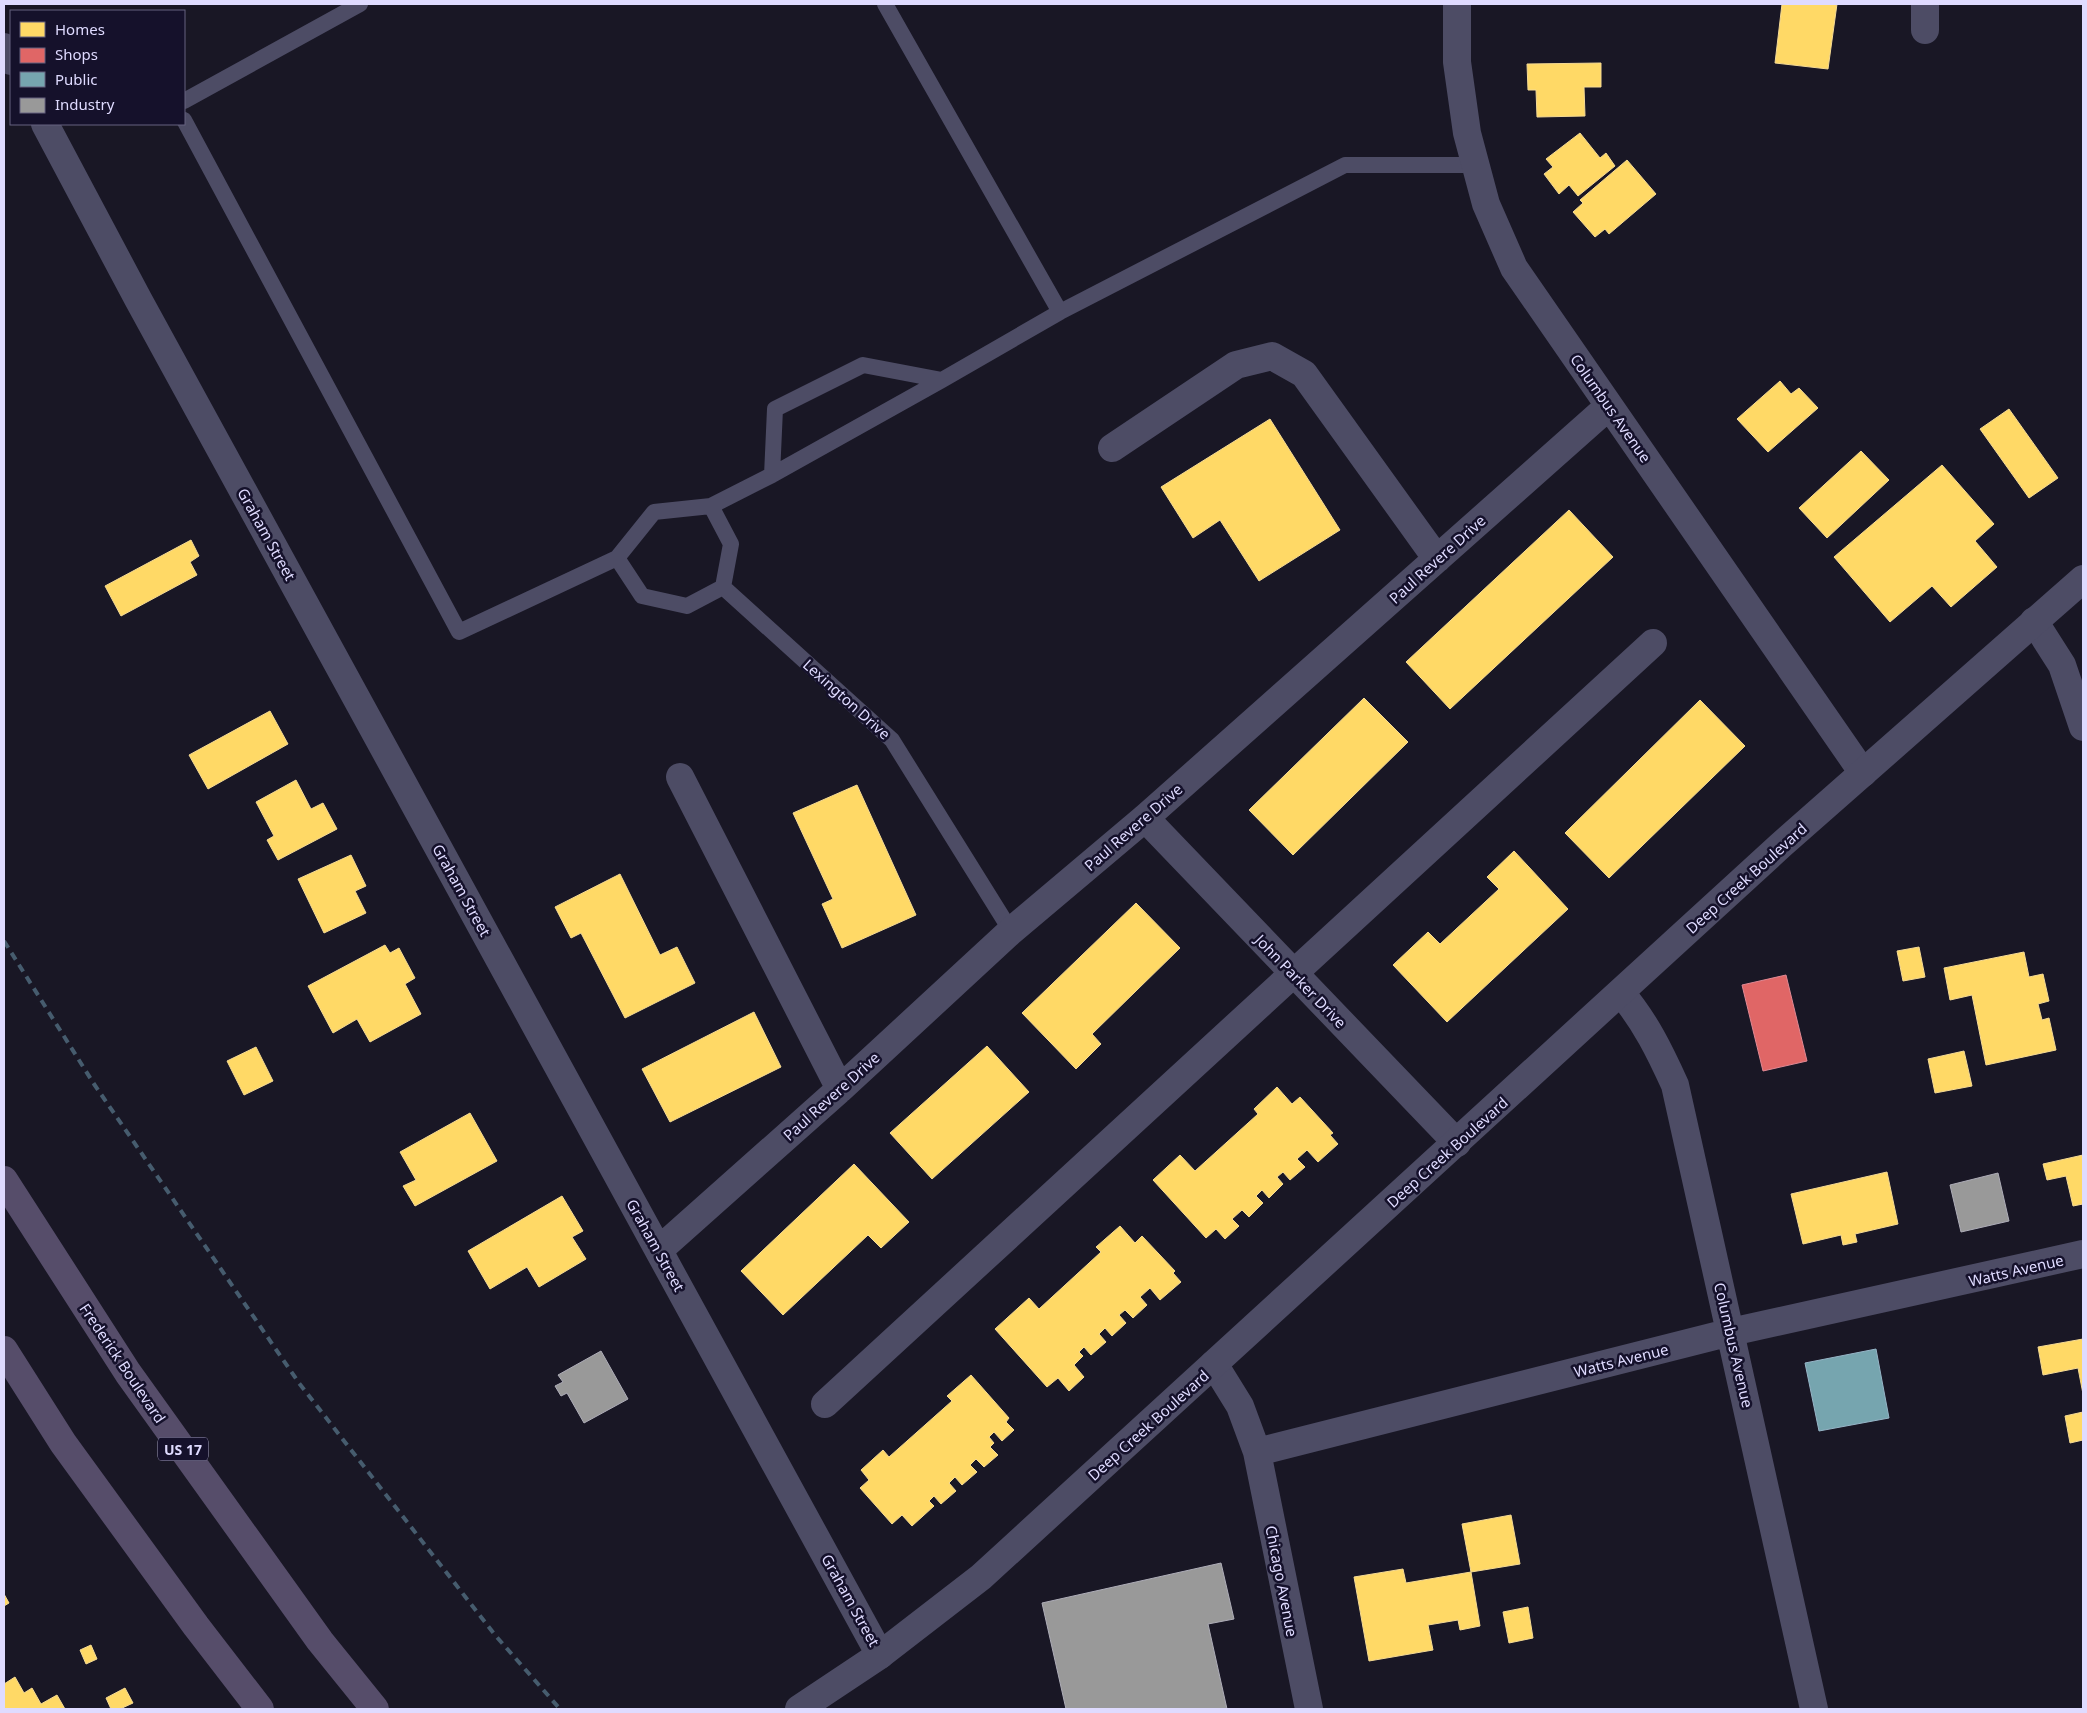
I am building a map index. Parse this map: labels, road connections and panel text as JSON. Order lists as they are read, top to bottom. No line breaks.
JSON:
{"streets":{"main road":["Frederick Boulevard","US 17"],"street":["Columbus Avenue","Graham Street","Paul Revere Drive","Deep Creek Boulevard","John Parker Drive","Watts Avenue","Chicago Avenue"],"lane":["Lexington Drive"]},"crossings":[["Columbus Avenue","Paul Revere Drive"],["Columbus Avenue","Deep Creek Boulevard"],["Columbus Avenue","Watts Avenue"],["Graham Street","Paul Revere Drive"],["Graham Street","Deep Creek Boulevard"],["Paul Revere Drive","Lexington Drive"],["Paul Revere Drive","John Parker Drive"],["Deep Creek Boulevard","John Parker Drive"],["Watts Avenue","Chicago Avenue"]],"legend":["Homes","Shops","Public","Industry"]}
